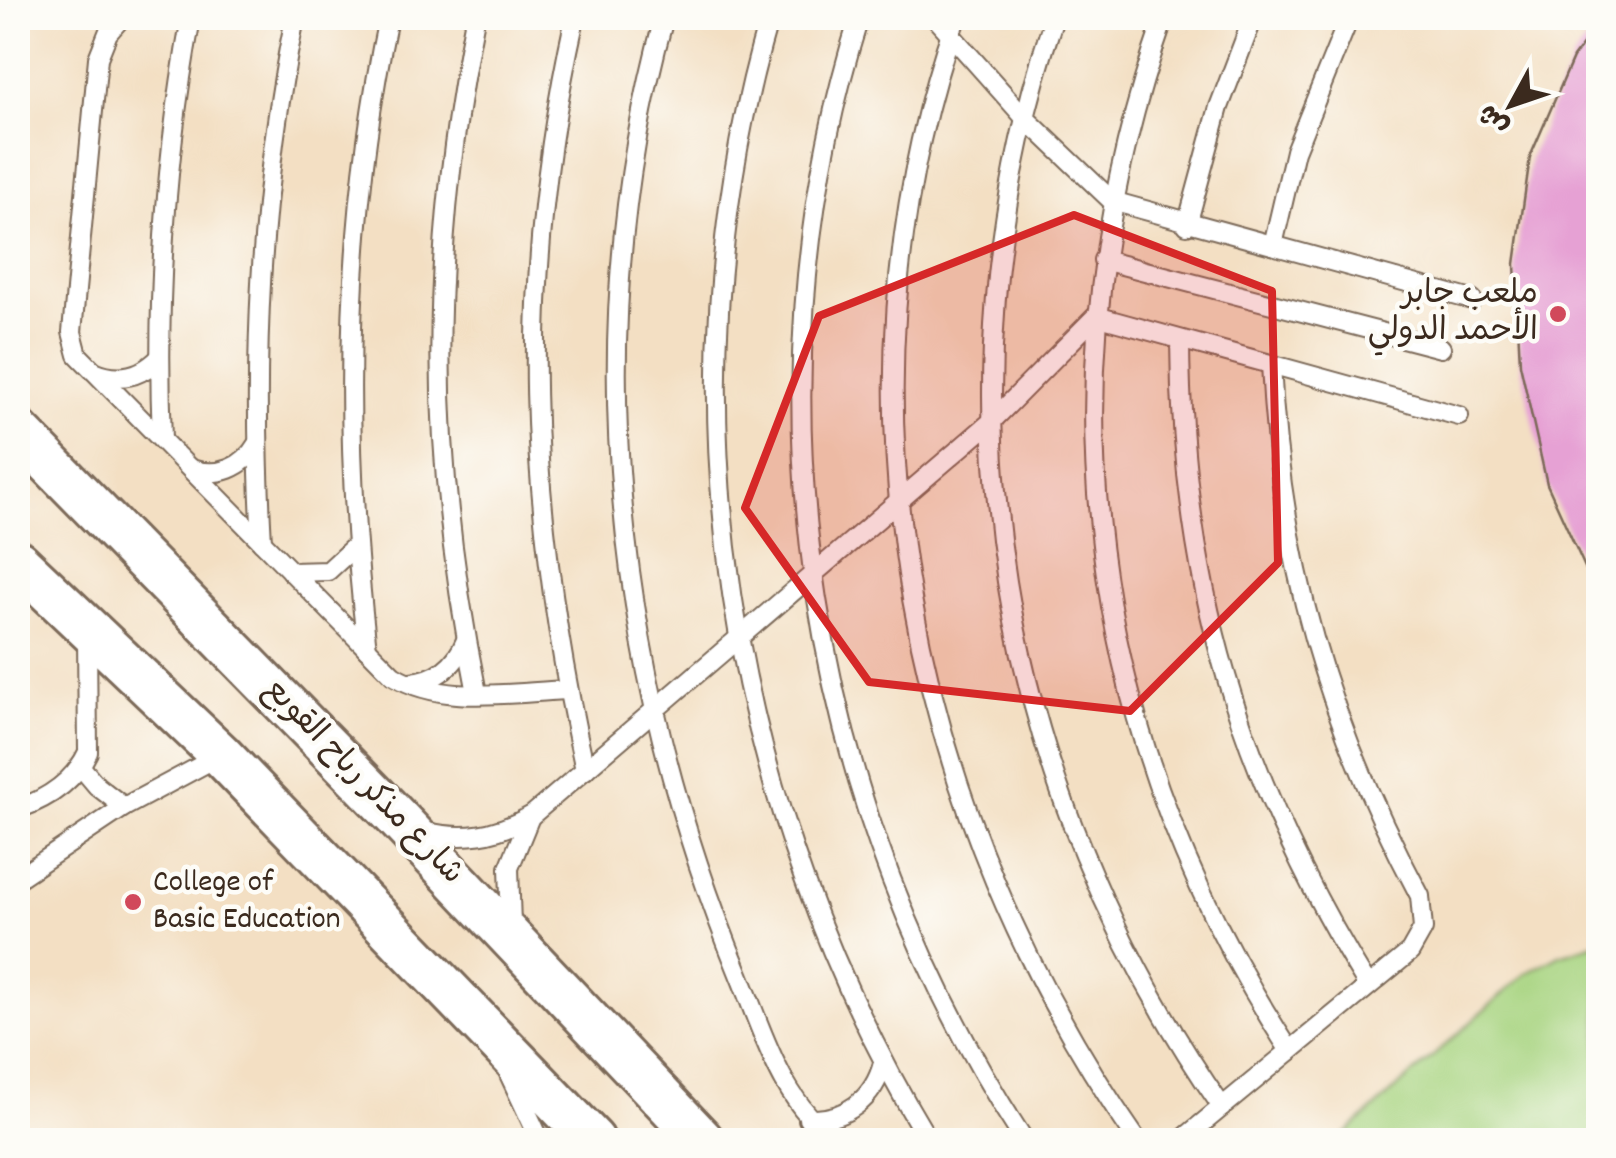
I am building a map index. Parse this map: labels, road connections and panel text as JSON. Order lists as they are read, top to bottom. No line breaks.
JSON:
{"streets":{"street":["شارع مذكر رباح القوبع"]},"places":["ملعب جابر الأحمد الدولي","College of Basic Education"],"north":"bottom left"}
